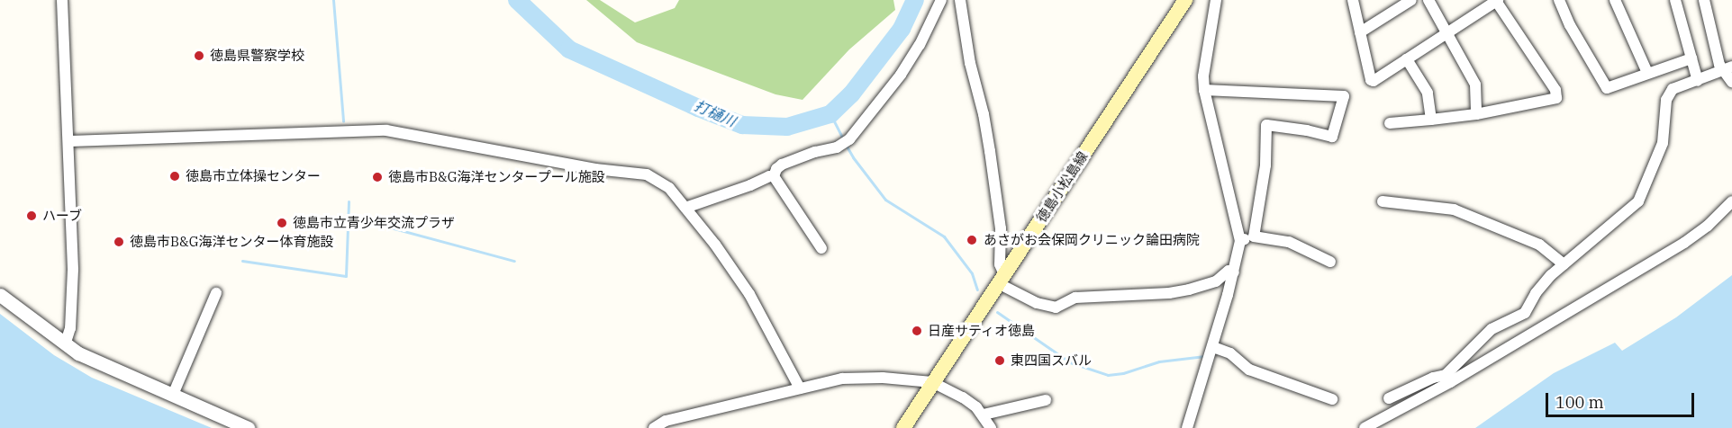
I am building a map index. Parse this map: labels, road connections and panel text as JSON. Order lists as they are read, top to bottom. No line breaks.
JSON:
{"streets":{"main road":["徳島小松島線"]},"water":["打樋川"],"places":["徳島県警察学校","徳島市立体操センター","徳島市B&G海洋センタープール施設","ハーブ","徳島市立青少年交流プラザ","あさがお会保岡クリニック論田病院","徳島市B&G海洋センター体育施設","日産サティオ徳島","東四国スバル"],"scale_bar":"100 m"}
